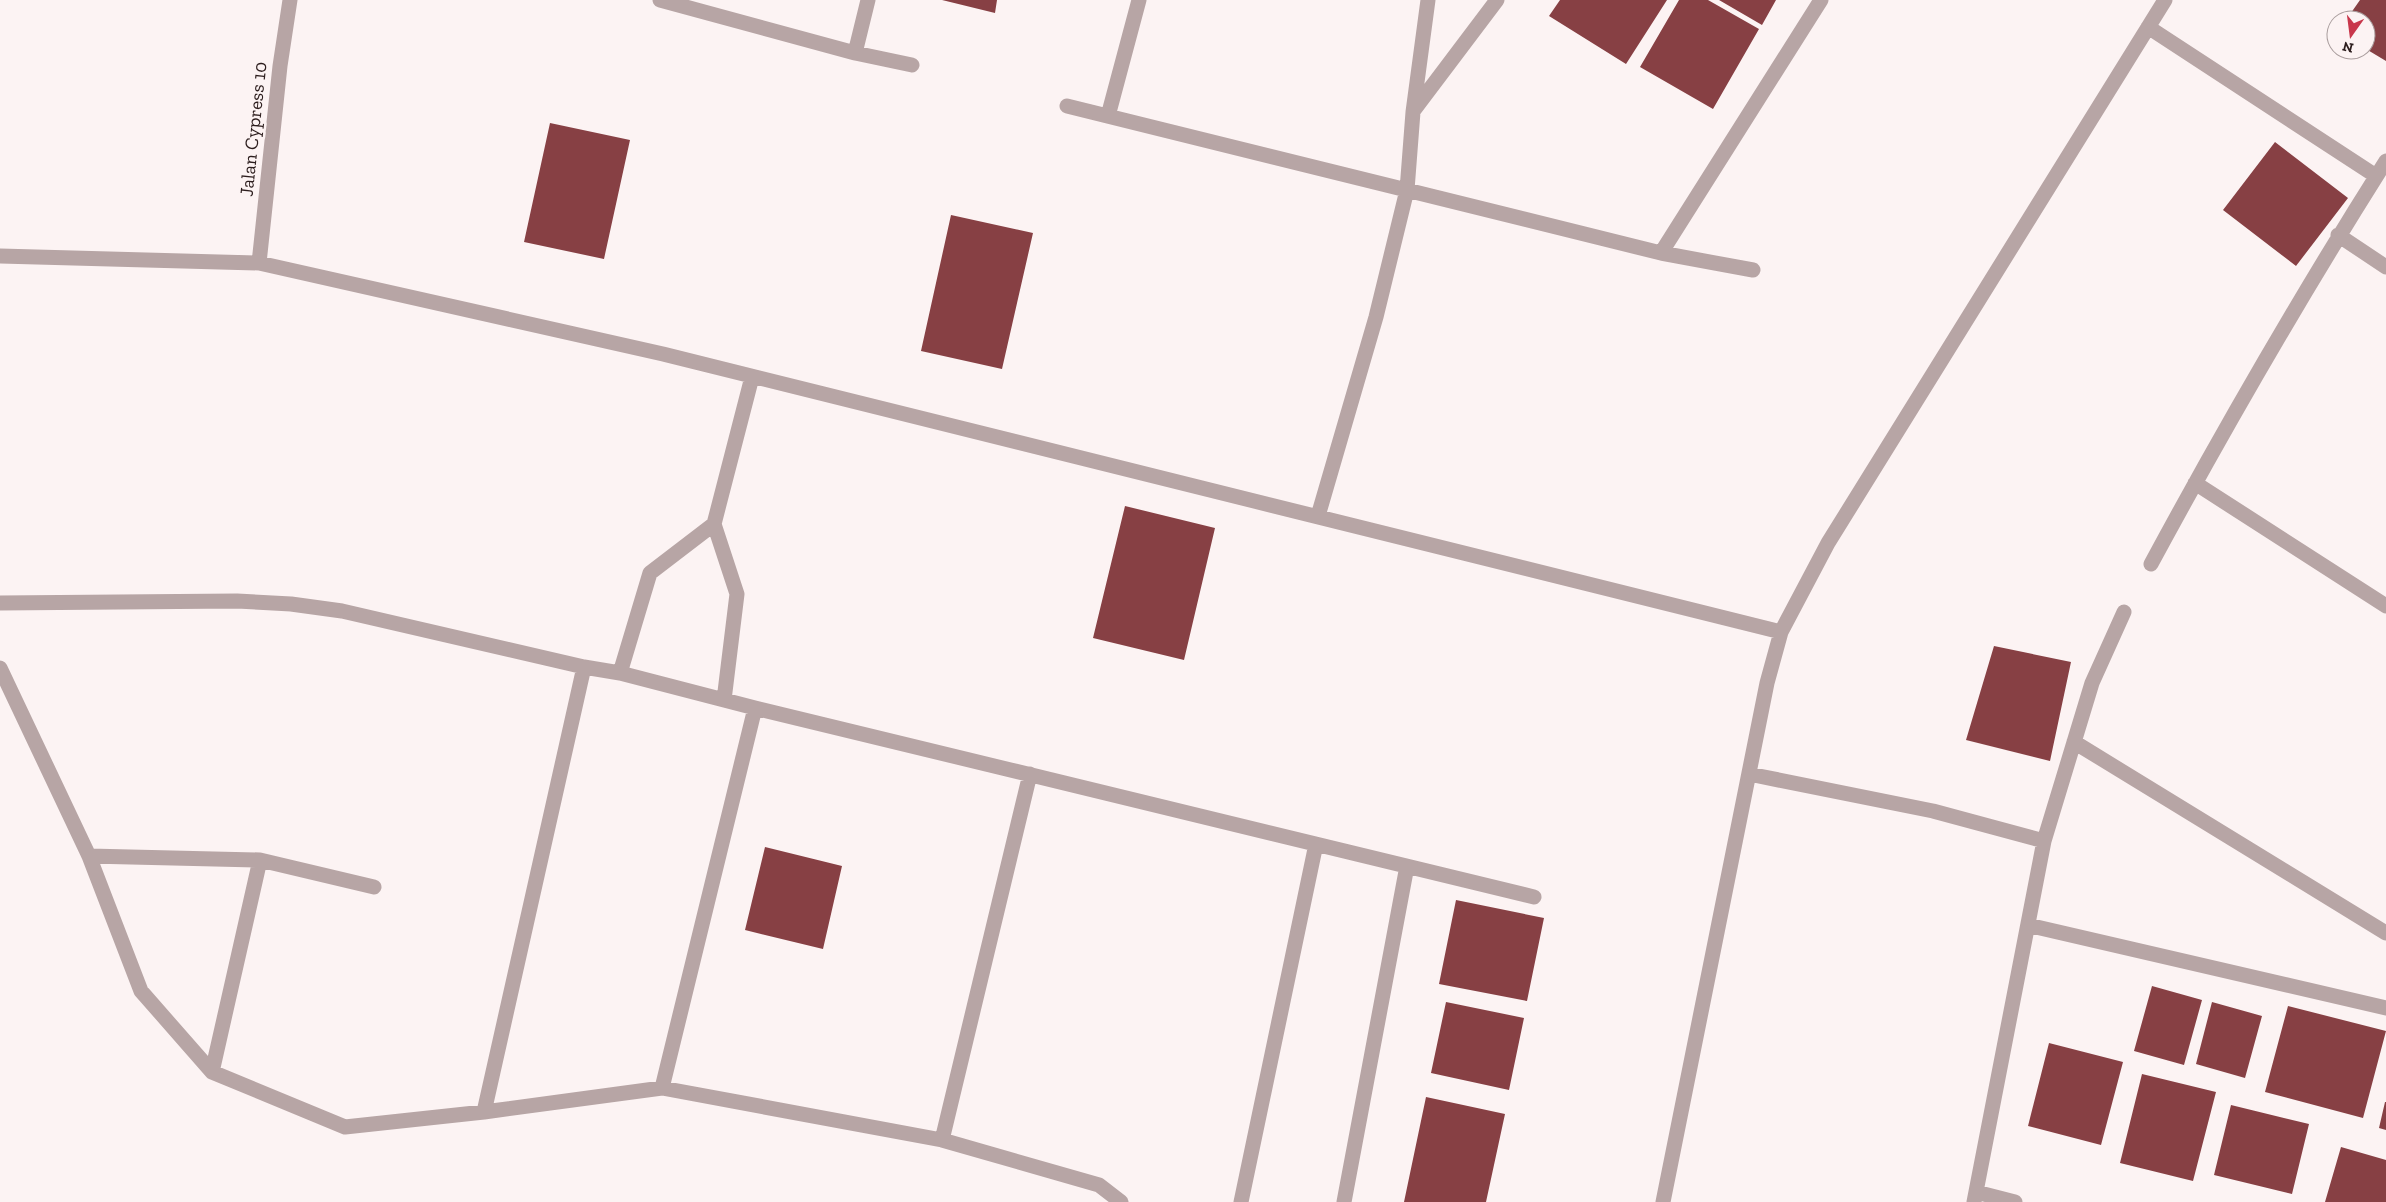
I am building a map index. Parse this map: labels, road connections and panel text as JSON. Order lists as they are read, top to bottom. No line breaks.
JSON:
{"streets":{"street":["Jalan Cypress 10"]},"north":"bottom"}
